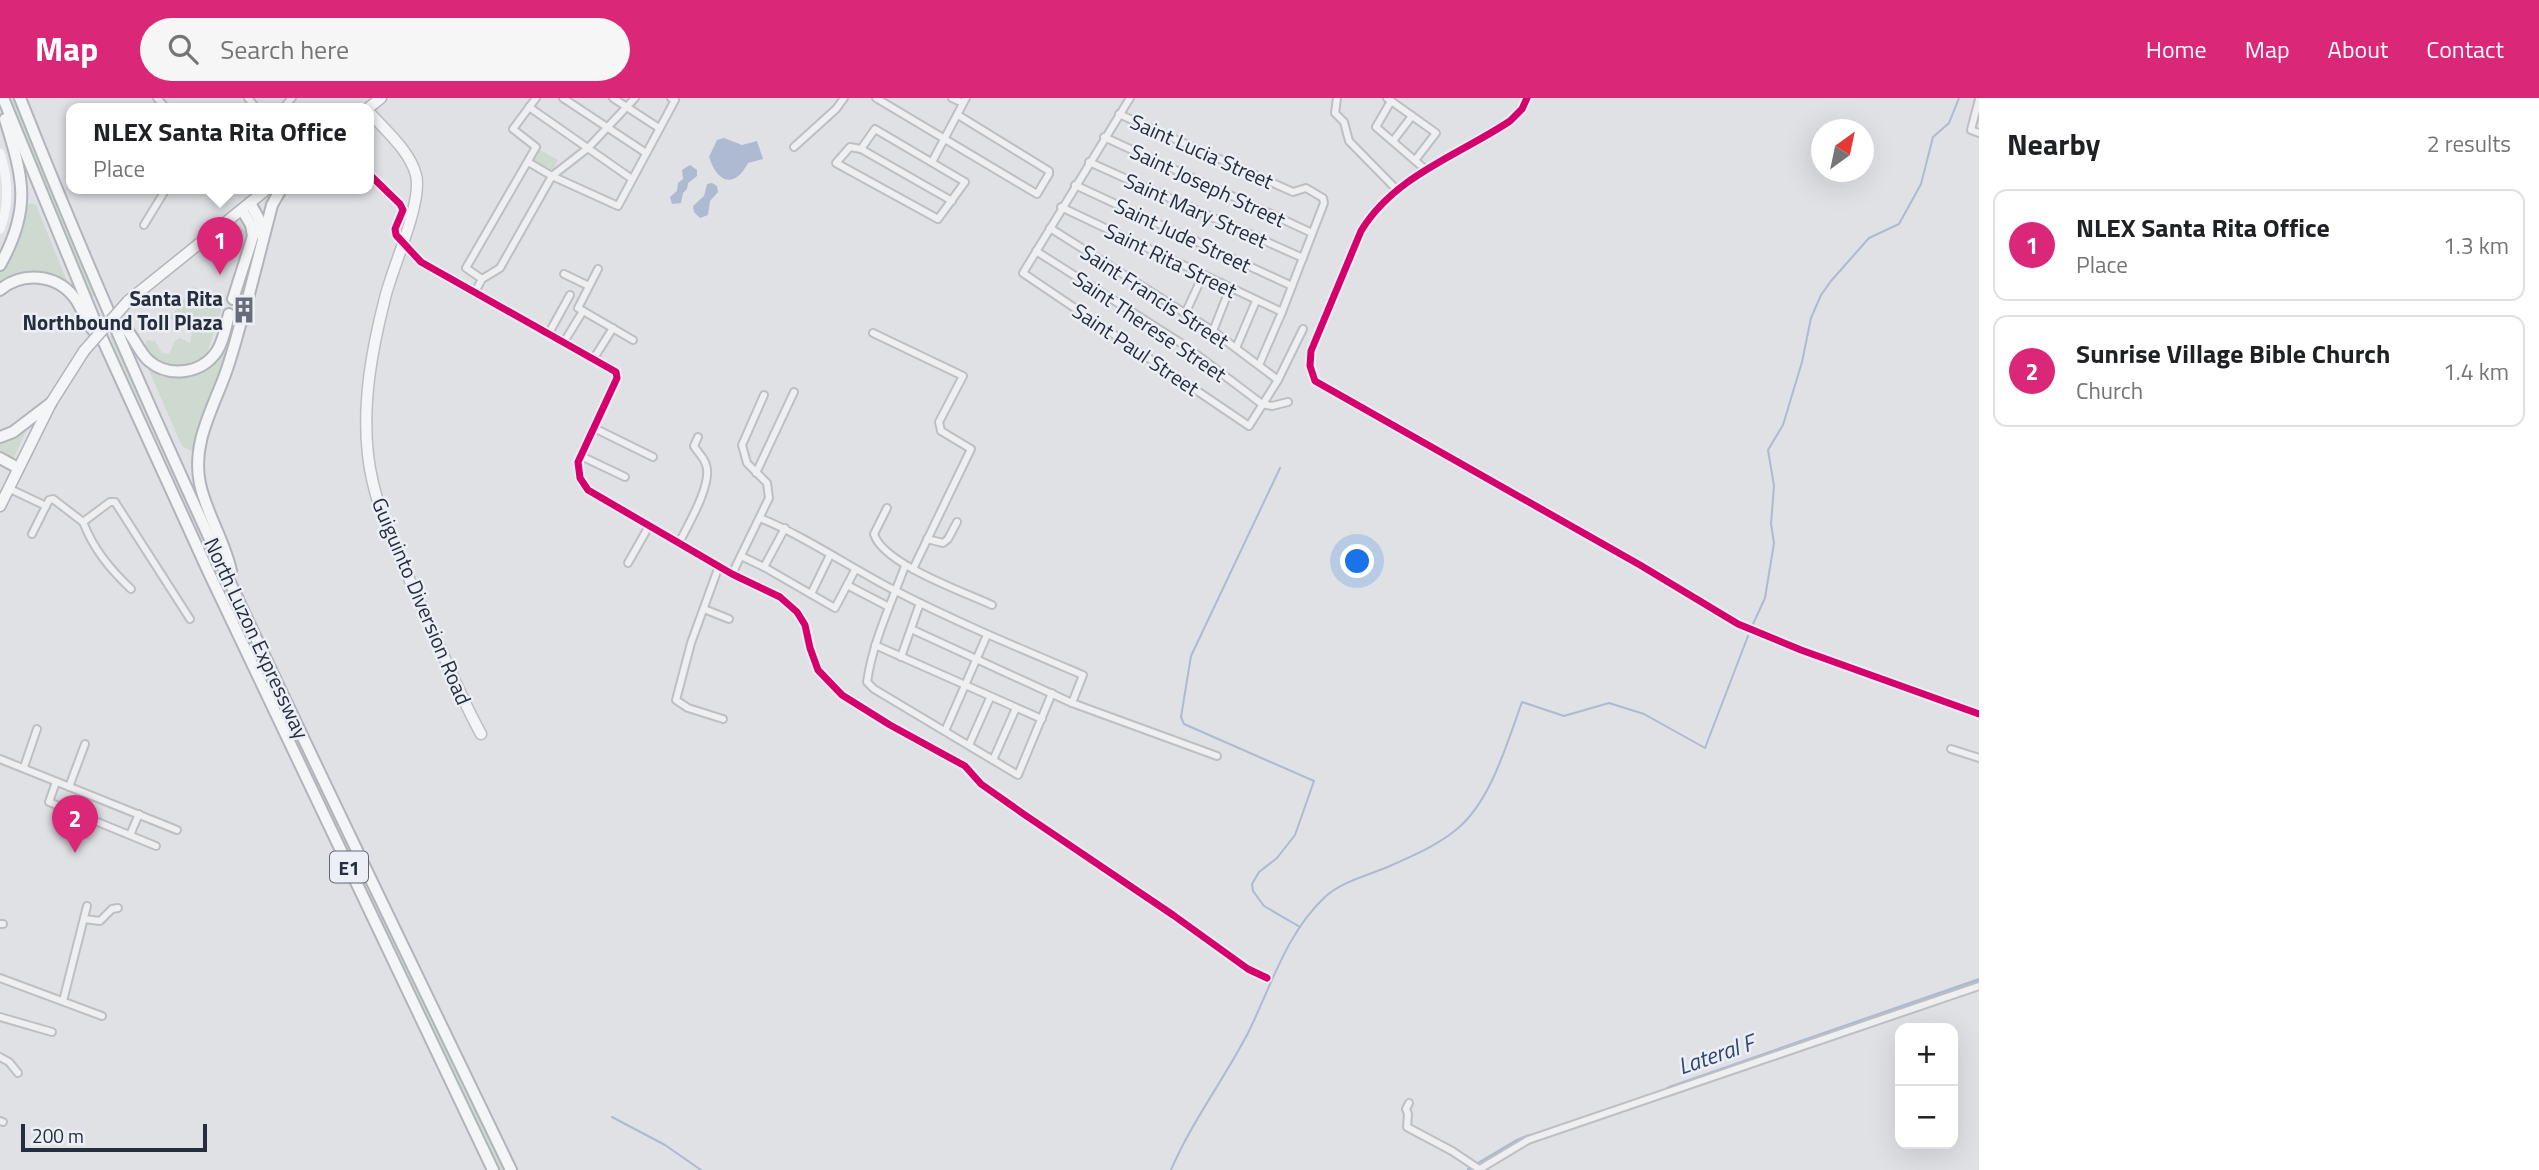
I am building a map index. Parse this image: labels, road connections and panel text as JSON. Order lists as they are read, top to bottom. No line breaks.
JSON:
{"streets":{"highway":["North Luzon Expressway","E1"],"main road":["Guiguinto Diversion Road"],"street":["Saint Lucia Street","Saint Joseph Street","Saint Mary Street","Saint Jude Street","Saint Rita Street","Saint Francis Street","Saint Therese Street","Saint Paul Street"]},"crossings":[["Saint Lucia Street","Saint Joseph Street"],["Saint Therese Street","Saint Paul Street"]],"water":["Lateral F"],"places":{"building":["Santa Rita Northbound Toll Plaza"]},"scale_bar":"200 m","north":"top right","page":{"header":"Map","search":"Search here","nav":["Home","Map","About","Contact"],"heading":["Nearby","2 results"],"popup":["NLEX Santa Rita Office","Place"],"list":[{"mark":"1","name":"NLEX Santa Rita Office","note":"Place","value":"1.3 km"},{"mark":"2","name":"Sunrise Village Bible Church","note":"Church","value":"1.4 km"}],"pins":["1","2"],"map_buttons":["+","−"],"scale":"200 m"}}
